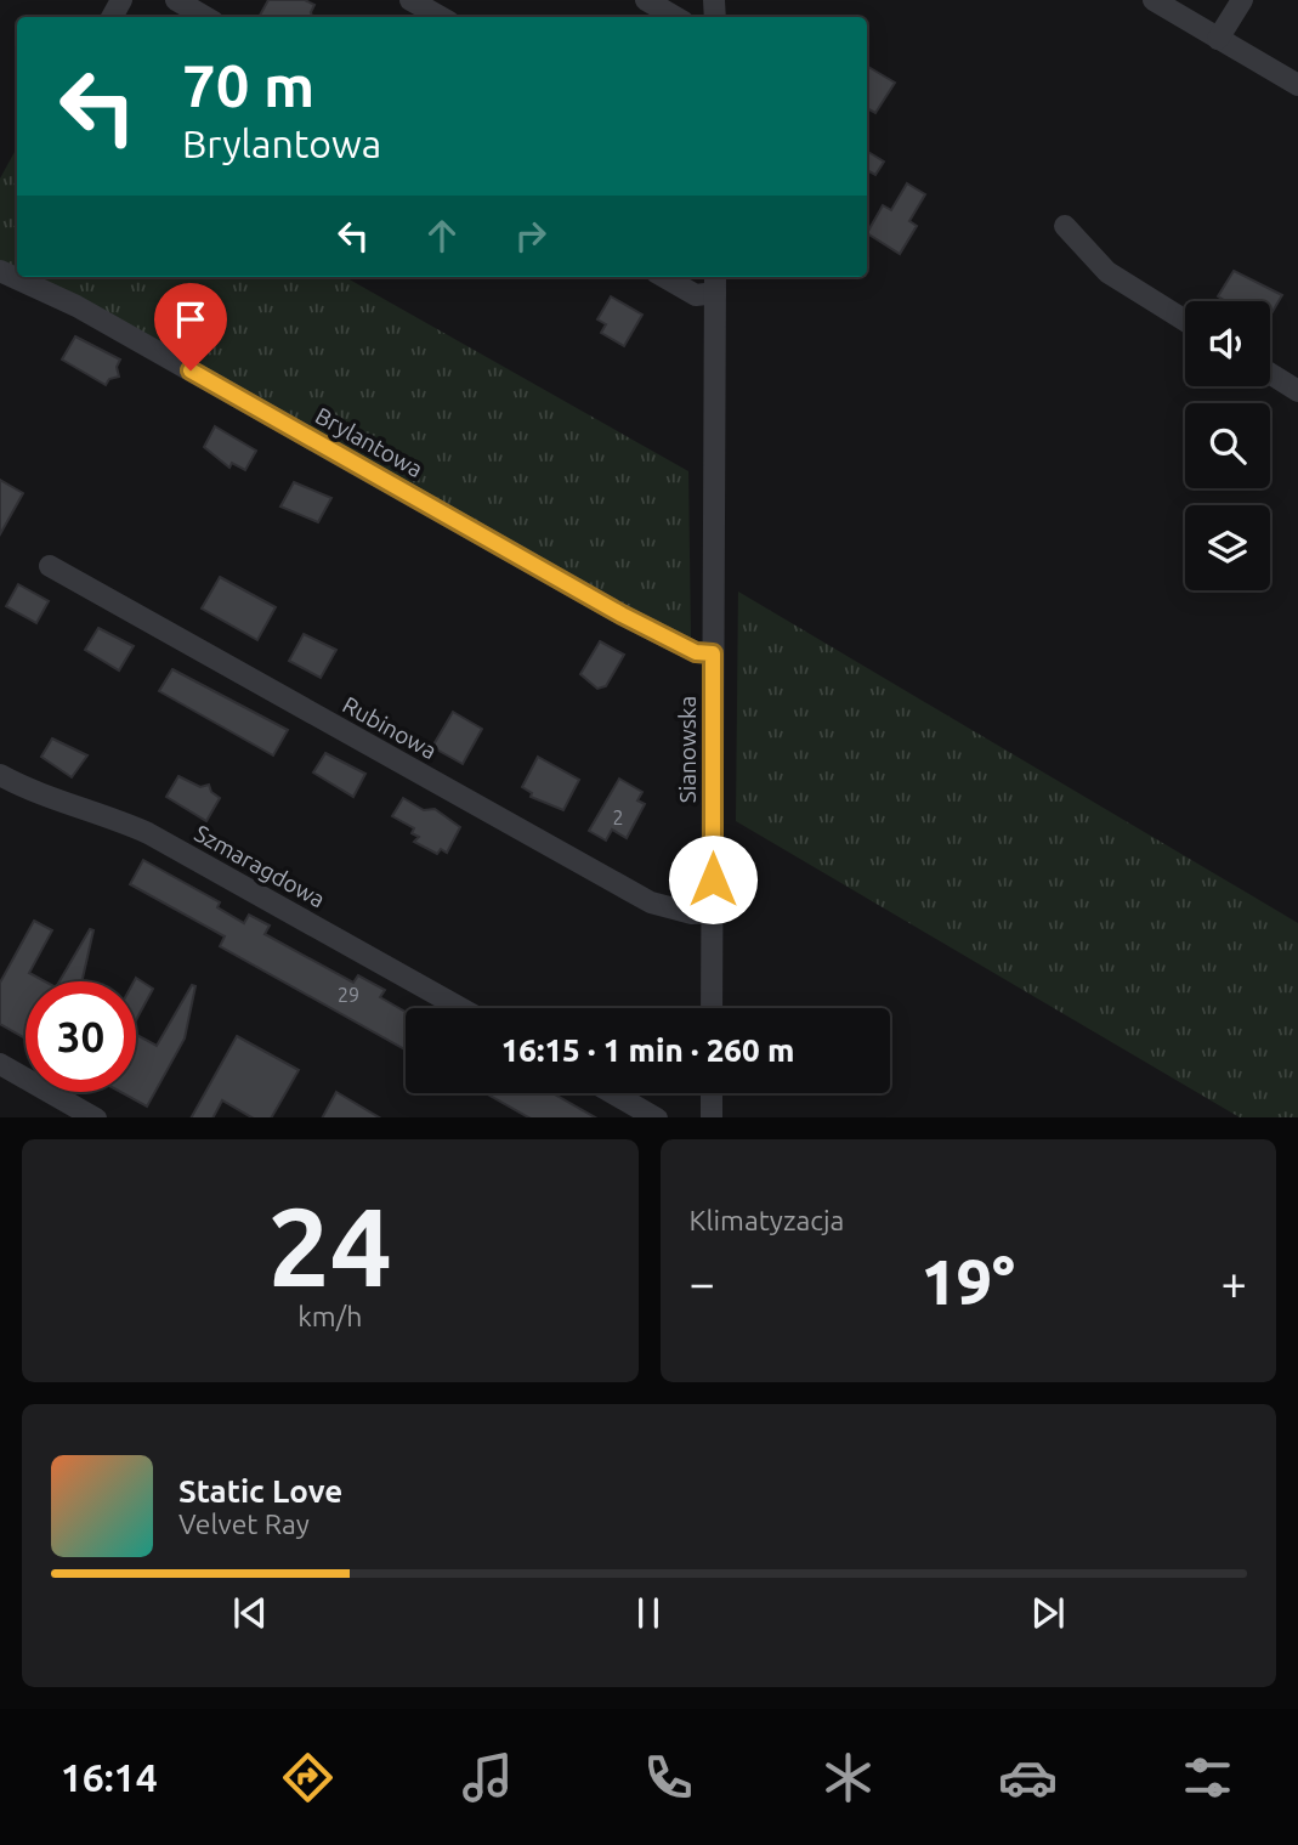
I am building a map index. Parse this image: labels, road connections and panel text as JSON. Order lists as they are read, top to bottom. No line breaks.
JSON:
{"streets":{"street":["Brylantowa","Rubinowa","Sianowska","Szmaragdowa"]},"crossings":[["Brylantowa","Sianowska"],["Rubinowa","Sianowska"]],"house_numbers":["2","29"],"page":{"turn":["70 m","Brylantowa"],"limit":"30","trip":"16:15 · 1 min · 260 m","tile":[["24","km/h"],"Klimatyzacja"],"heat":["−","19°","+"],"song":["Static Love","Velvet Ray"],"tabs":"16:14"}}
